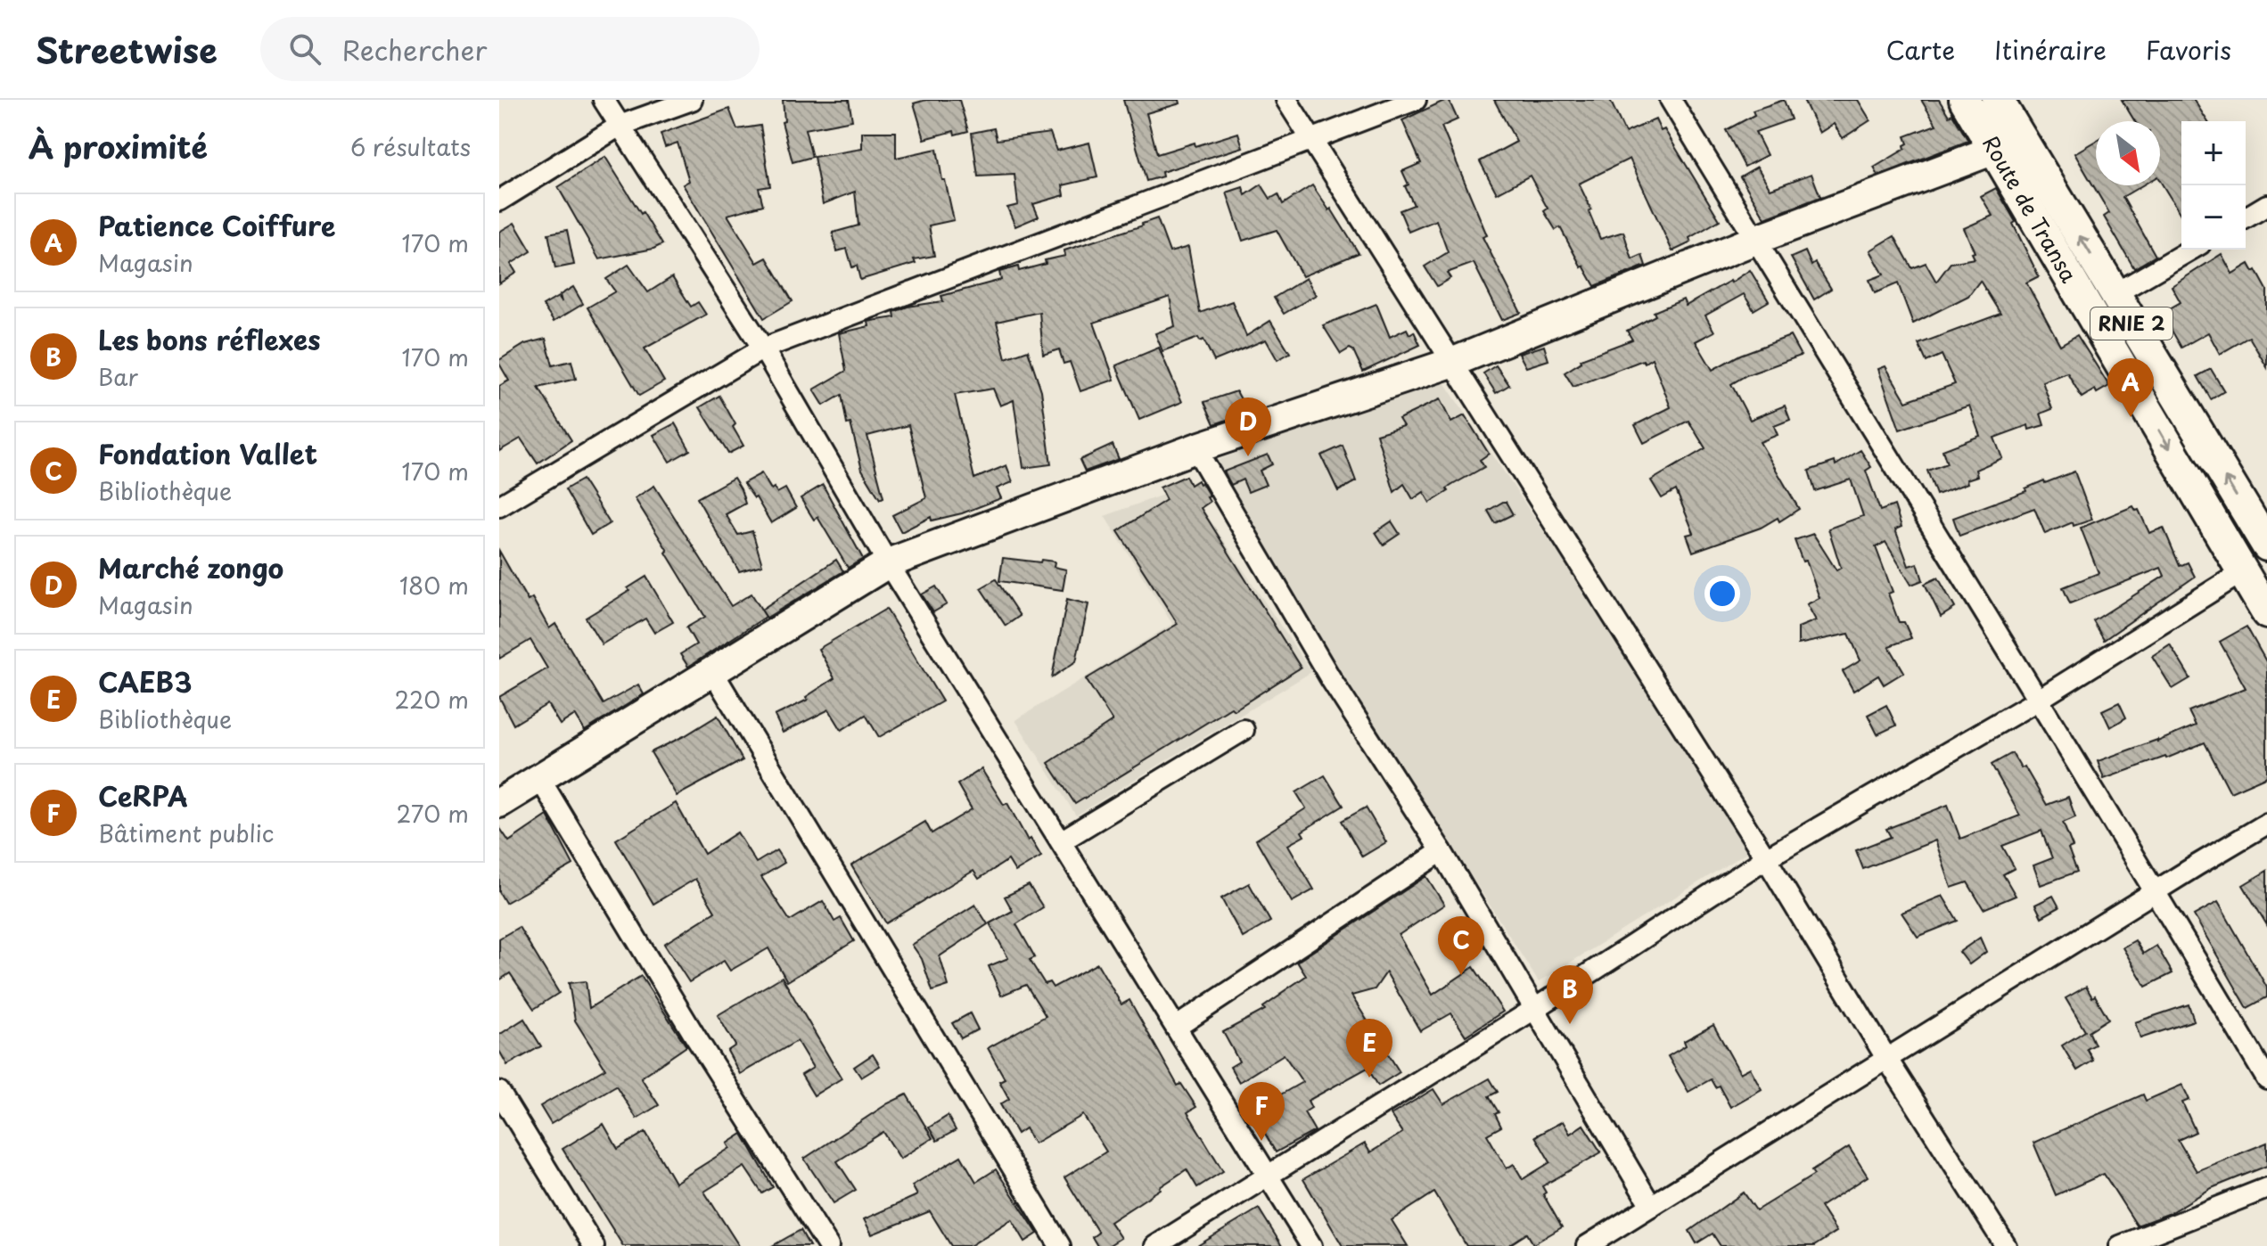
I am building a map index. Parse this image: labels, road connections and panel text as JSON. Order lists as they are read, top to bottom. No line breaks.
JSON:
{"streets":{"main road":["Route de Transa","RNIE 2"]},"north":"bottom right","page":{"header":"Streetwise","search":"Rechercher","nav":["Carte","Itinéraire","Favoris"],"heading":["À proximité","6 résultats"],"map_buttons":["+","−"],"list":[{"mark":"A","name":"Patience Coiffure","note":"Magasin","value":"170 m"},{"mark":"B","name":"Les bons réflexes","note":"Bar","value":"170 m"},{"mark":"C","name":"Fondation Vallet","note":"Bibliothèque","value":"170 m"},{"mark":"D","name":"Marché zongo","note":"Magasin","value":"180 m"},{"mark":"E","name":"CAEB3","note":"Bibliothèque","value":"220 m"},{"mark":"F","name":"CeRPA","note":"Bâtiment public","value":"270 m"}],"pins":["A","D","C","B","E","F"]}}
